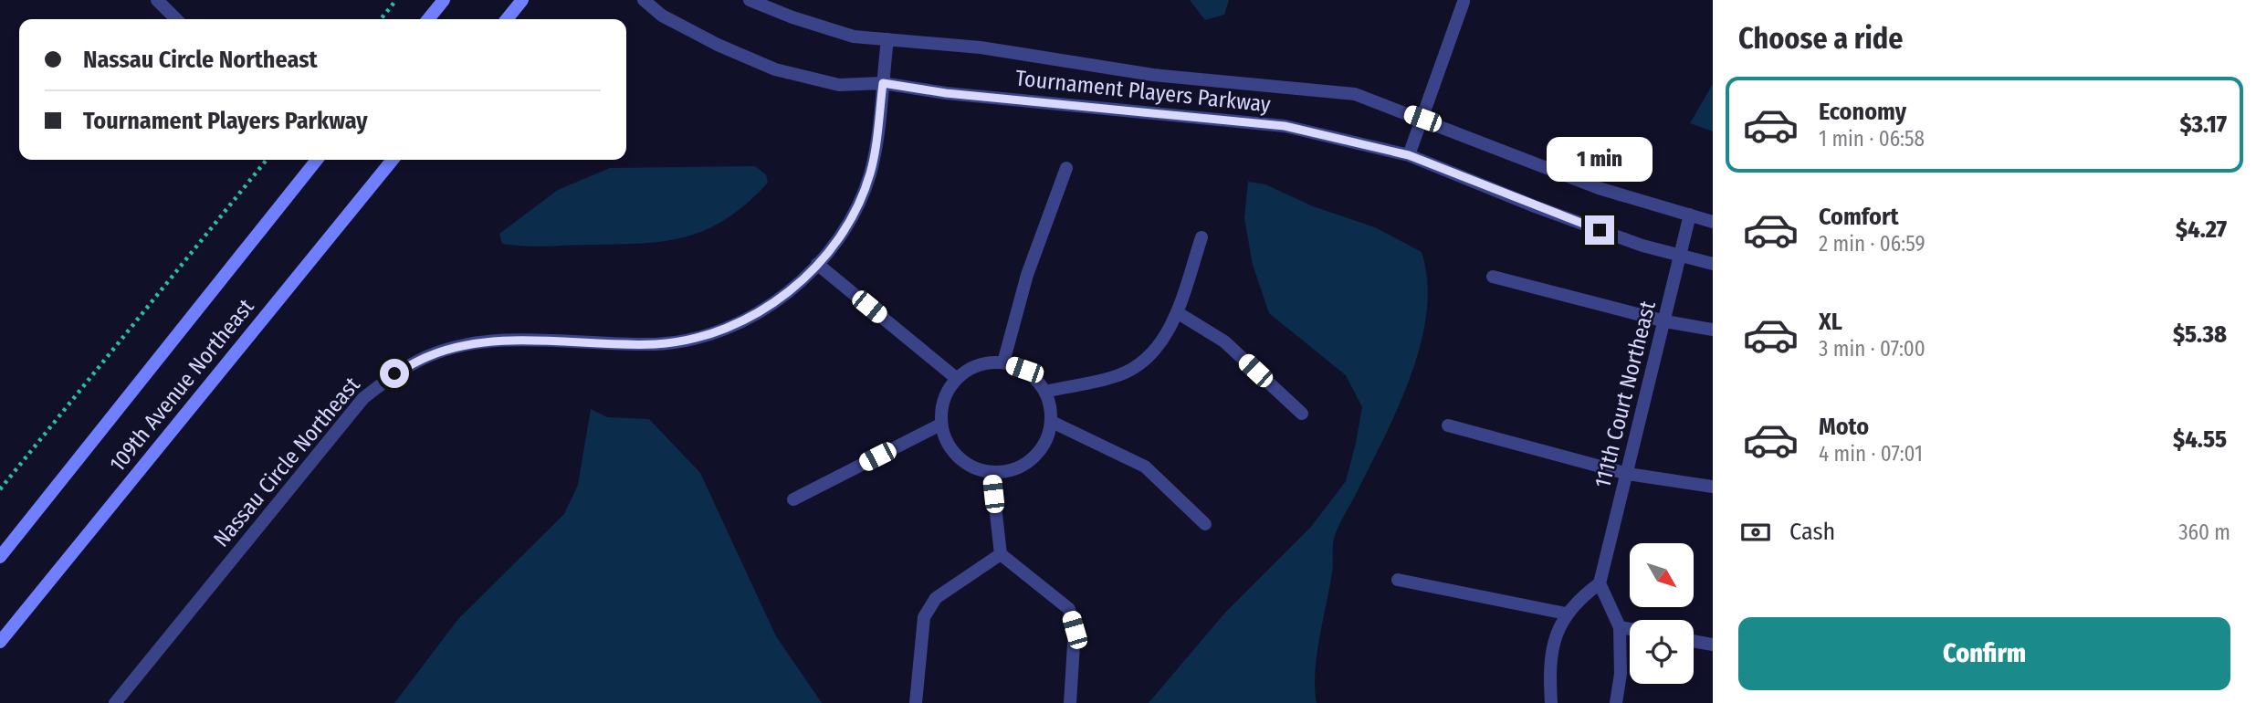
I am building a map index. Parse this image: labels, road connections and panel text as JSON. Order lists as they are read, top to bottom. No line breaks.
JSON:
{"streets":{"main road":["109th Avenue Northeast"],"street":["Tournament Players Parkway","111th Court Northeast","Nassau Circle Northeast"]},"crossings":[["Tournament Players Parkway","111th Court Northeast"],["Tournament Players Parkway","Nassau Circle Northeast"]],"north":"bottom right","page":{"heading":"Choose a ride","banner":["Nassau Circle Northeast","Tournament Players Parkway"],"list":[{"name":"Economy","note":"1 min · 06:58","value":"$3.17"},{"name":"Comfort","note":"2 min · 06:59","value":"$4.27"},{"name":"XL","note":"3 min · 07:00","value":"$5.38"},{"name":"Moto","note":"4 min · 07:01","value":"$4.55"}],"bubble":"1 min","pay":["Cash","360 m"],"buttons":"Confirm"}}
